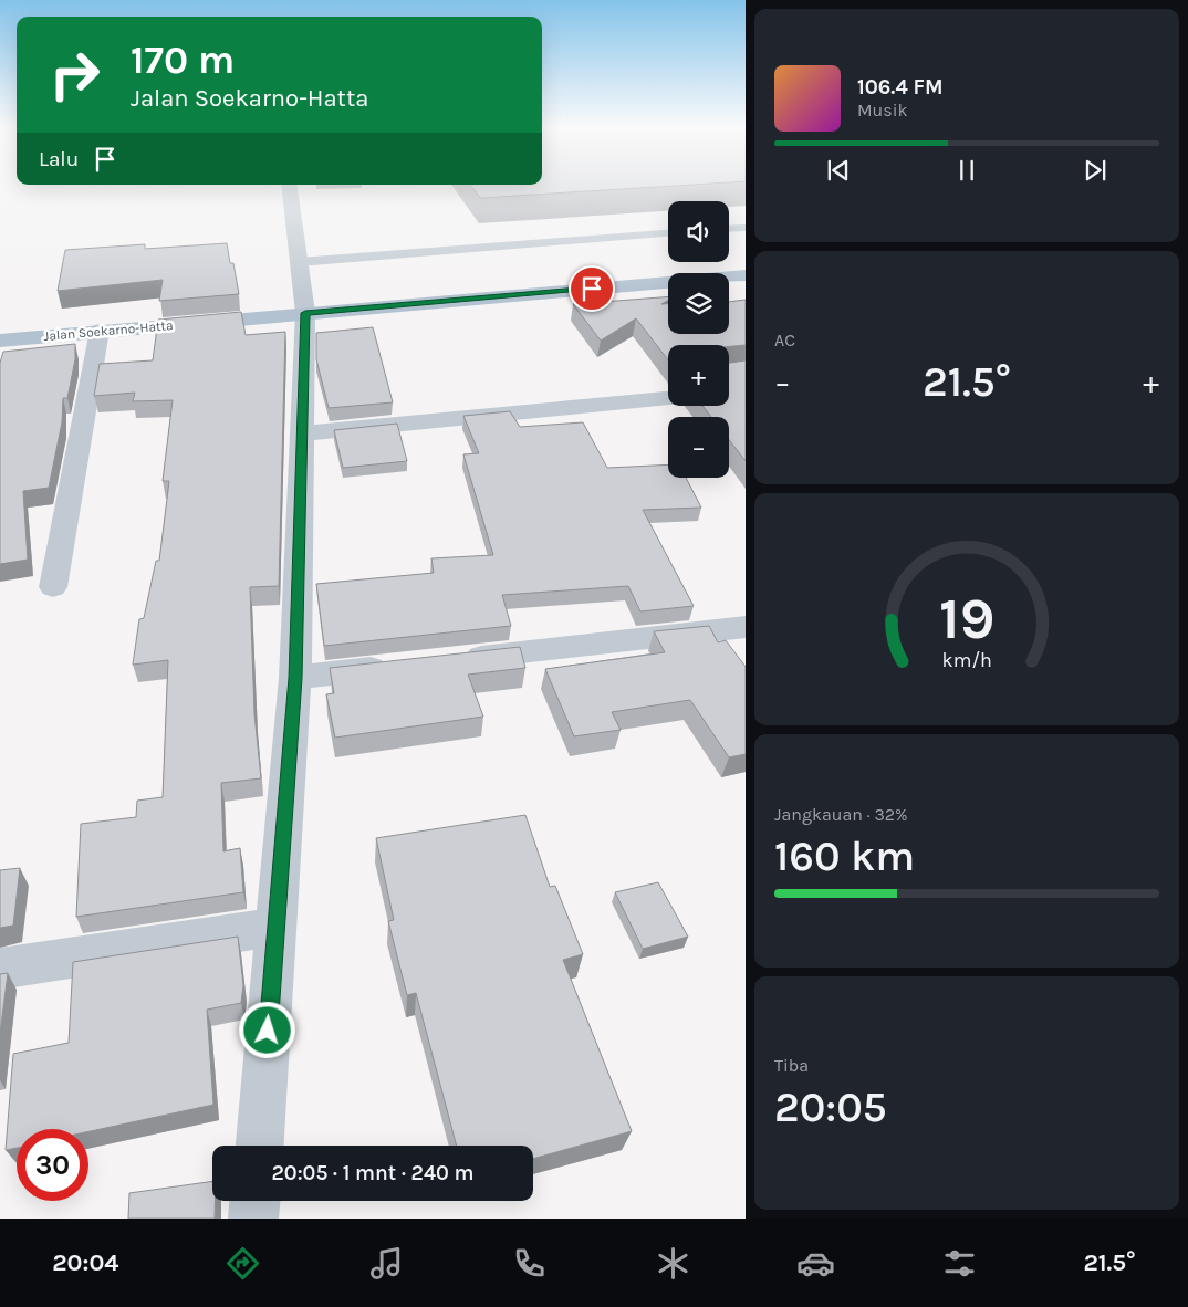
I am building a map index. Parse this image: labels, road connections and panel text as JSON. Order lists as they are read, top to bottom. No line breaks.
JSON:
{"streets":{"main road":["Jalan Soekarno-Hatta"]},"page":{"turn":["170 m","Jalan Soekarno-Hatta"],"song":["106.4 FM","Musik"],"then":"Lalu","map_buttons":["+","−"],"tile":["AC",["Jangkauan · 32%","160 km"],["Tiba","20:05"]],"heat":["−","21.5°","+"],"limit":"30","trip":"20:05 · 1 mnt · 240 m","tabs":["20:04","21.5°"],"gauge":["19","km/h"]}}
